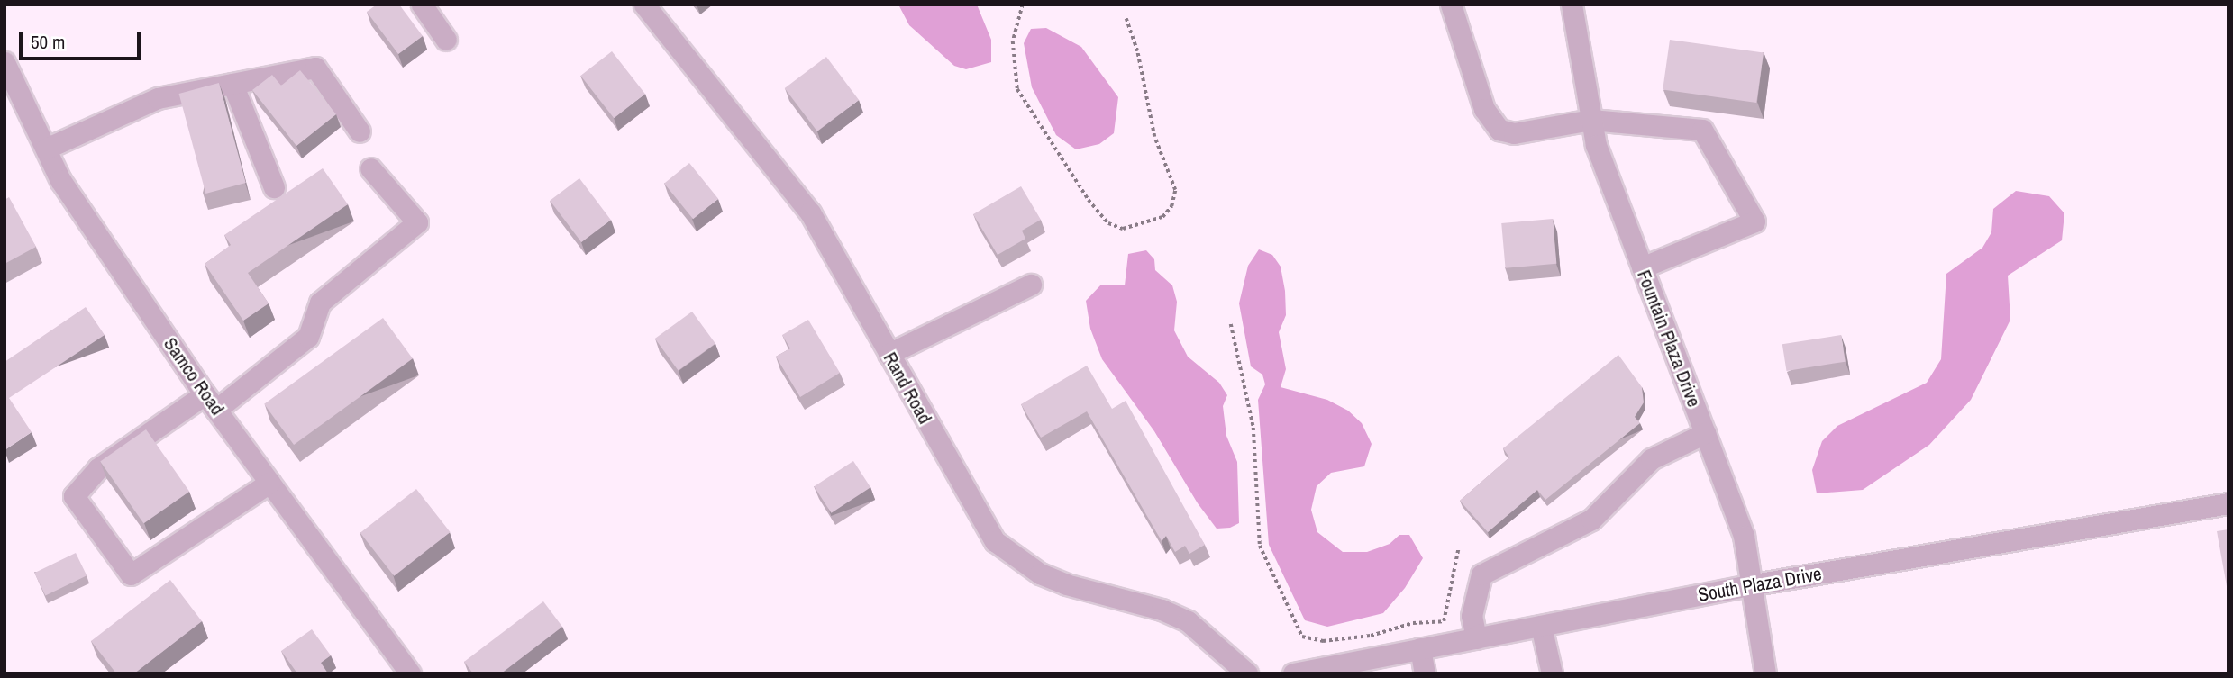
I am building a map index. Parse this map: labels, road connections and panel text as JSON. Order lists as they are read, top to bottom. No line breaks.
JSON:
{"streets":{"street":["Fountain Plaza Drive","Samco Road","Rand Road","South Plaza Drive"]},"crossings":[["Fountain Plaza Drive","South Plaza Drive"]],"scale_bar":"50 m"}
